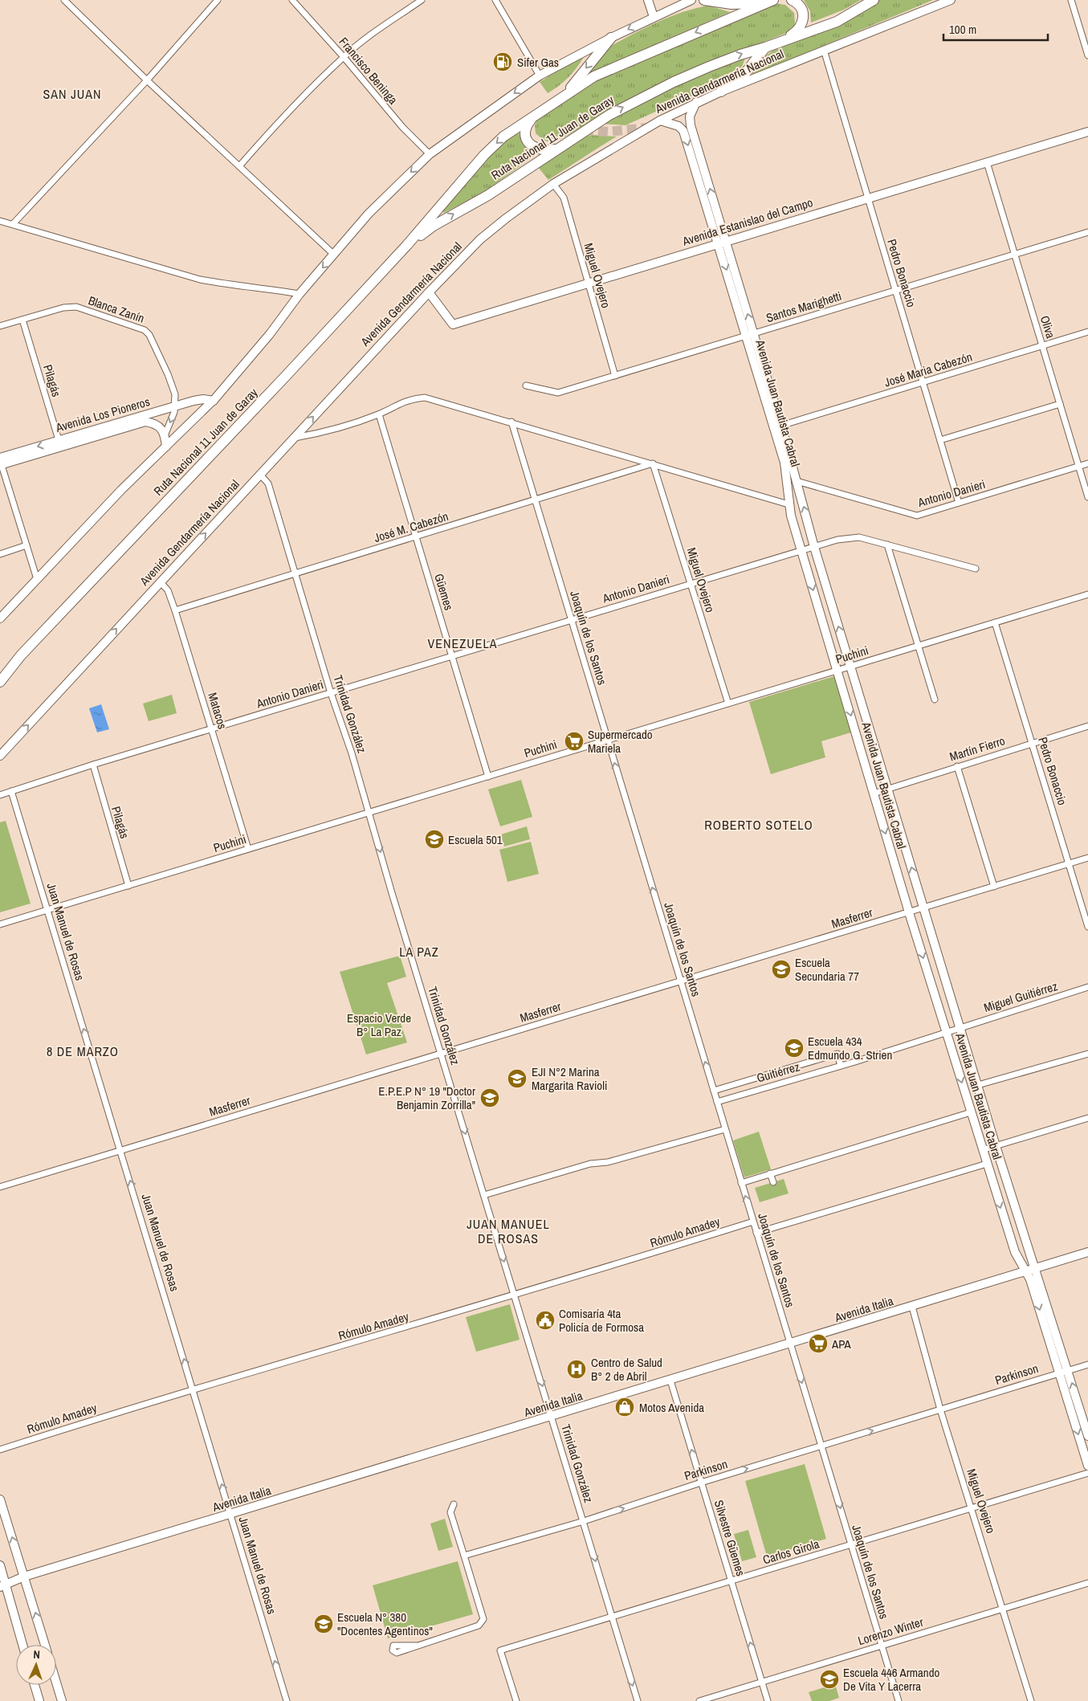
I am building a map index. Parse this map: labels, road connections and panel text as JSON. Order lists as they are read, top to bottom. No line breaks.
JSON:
{"streets":{"highway":["Ruta Nacional 11 Juan de Garay"],"main road":["Avenida Gendarmería Nacional","Avenida Estanislao del Campo","Avenida Juan Bautista Cabral","Avenida Los Pioneros","Avenida Italia"],"street":["Francisco Beninga","Pedro Bonaccio","Miguel Ovejero","Santos Marighetti","Blanca Zanín","Oliva","José Maria Cabezón","Pilagás","Antonio Danieri","José M. Cabezón","Güemes","Joaquín de los Santos","Puchini","Matacos","Trinidad González","Martín Fierro","Masferrer","Juan Manuel de Rosas","Miguel Guitiérrez","Guitiérrez","Rómulo Amadey","Parkinson","Silvestre Güemes","Carlos Girola","Lorenzo Winter"]},"crossings":[["Avenida Gendarmería Nacional","Avenida Estanislao del Campo"],["Avenida Gendarmería Nacional","Pedro Bonaccio"],["Avenida Gendarmería Nacional","Miguel Ovejero"],["Avenida Gendarmería Nacional","Avenida Juan Bautista Cabral"],["Avenida Gendarmería Nacional","Matacos"],["Avenida Gendarmería Nacional","Trinidad González"],["Avenida Estanislao del Campo","Pedro Bonaccio"],["Avenida Estanislao del Campo","Miguel Ovejero"],["Avenida Estanislao del Campo","Oliva"],["Avenida Estanislao del Campo","Avenida Juan Bautista Cabral"],["Pedro Bonaccio","Santos Marighetti"],["Pedro Bonaccio","José Maria Cabezón"],["Pedro Bonaccio","Antonio Danieri"],["Pedro Bonaccio","Puchini"],["Pedro Bonaccio","Martín Fierro"],["Pedro Bonaccio","Masferrer"],["Miguel Ovejero","Santos Marighetti"],["Miguel Ovejero","Antonio Danieri"],["Miguel Ovejero","José M. Cabezón"],["Miguel Ovejero","Puchini"],["Miguel Ovejero","Avenida Italia"],["Miguel Ovejero","Parkinson"],["Miguel Ovejero","Carlos Girola"],["Miguel Ovejero","Lorenzo Winter"],["Santos Marighetti","Oliva"],["Santos Marighetti","Avenida Juan Bautista Cabral"],["Blanca Zanín","Pilagás"],["Blanca Zanín","Avenida Los Pioneros"],["Oliva","José Maria Cabezón"],["Oliva","Antonio Danieri"],["José Maria Cabezón","Avenida Juan Bautista Cabral"],["Pilagás","Avenida Los Pioneros"],["Pilagás","Antonio Danieri"],["Pilagás","Puchini"],["Avenida Juan Bautista Cabral","Antonio Danieri"],["Avenida Juan Bautista Cabral","Puchini"],["Avenida Juan Bautista Cabral","Martín Fierro"],["Avenida Juan Bautista Cabral","Masferrer"],["Avenida Juan Bautista Cabral","Miguel Guitiérrez"],["Avenida Juan Bautista Cabral","Guitiérrez"],["Avenida Juan Bautista Cabral","Avenida Italia"],["Avenida Juan Bautista Cabral","Parkinson"],["Antonio Danieri","Güemes"],["Antonio Danieri","Joaquín de los Santos"],["Antonio Danieri","Matacos"],["Antonio Danieri","Trinidad González"],["Antonio Danieri","Juan Manuel de Rosas"],["José M. Cabezón","Güemes"],["José M. Cabezón","Joaquín de los Santos"],["José M. Cabezón","Matacos"],["José M. Cabezón","Trinidad González"],["Güemes","Puchini"],["Joaquín de los Santos","Puchini"],["Joaquín de los Santos","Masferrer"],["Joaquín de los Santos","Guitiérrez"],["Joaquín de los Santos","Rómulo Amadey"],["Joaquín de los Santos","Avenida Italia"],["Joaquín de los Santos","Parkinson"],["Joaquín de los Santos","Carlos Girola"],["Joaquín de los Santos","Lorenzo Winter"],["Puchini","Matacos"],["Puchini","Trinidad González"],["Puchini","Juan Manuel de Rosas"],["Trinidad González","Masferrer"],["Trinidad González","Rómulo Amadey"],["Trinidad González","Avenida Italia"],["Trinidad González","Parkinson"],["Trinidad González","Carlos Girola"],["Masferrer","Juan Manuel de Rosas"],["Juan Manuel de Rosas","Rómulo Amadey"],["Juan Manuel de Rosas","Avenida Italia"],["Miguel Guitiérrez","Guitiérrez"],["Avenida Italia","Silvestre Güemes"],["Parkinson","Silvestre Güemes"],["Silvestre Güemes","Carlos Girola"],["Silvestre Güemes","Lorenzo Winter"]],"one_way":["Avenida Gendarmería Nacional","Trinidad González","Juan Manuel de Rosas","Parkinson","Silvestre Güemes"],"districts":["SAN JUAN","VENEZUELA","ROBERTO SOTELO","LA PAZ","8 DE MARZO","JUAN MANUEL DE ROSAS"],"parks":["Espacio Verde B° La Paz"],"places":{"fuel station":["Sifer Gas"],"supermarket":["Supermercado Mariela","APA"],"school or university":["Escuela 501","Escuela Secundaria 77","Escuela 434 Edmundo G. Strien","EJI N°2 Marina Margarita Ravioli","E.P.E.P N° 19 \"Doctor Benjamin Zorrilla\"","Escuela N° 380 \"Docentes Agentinos\"","Escuela 446 Armando De Vita Y Lacerra"],"public building":["Comisaría 4ta Policía de Formosa"],"hospital":["Centro de Salud B° 2 de Abril"],"shop":["Motos Avenida"]},"scale_bar":"100 m","north":"top"}
